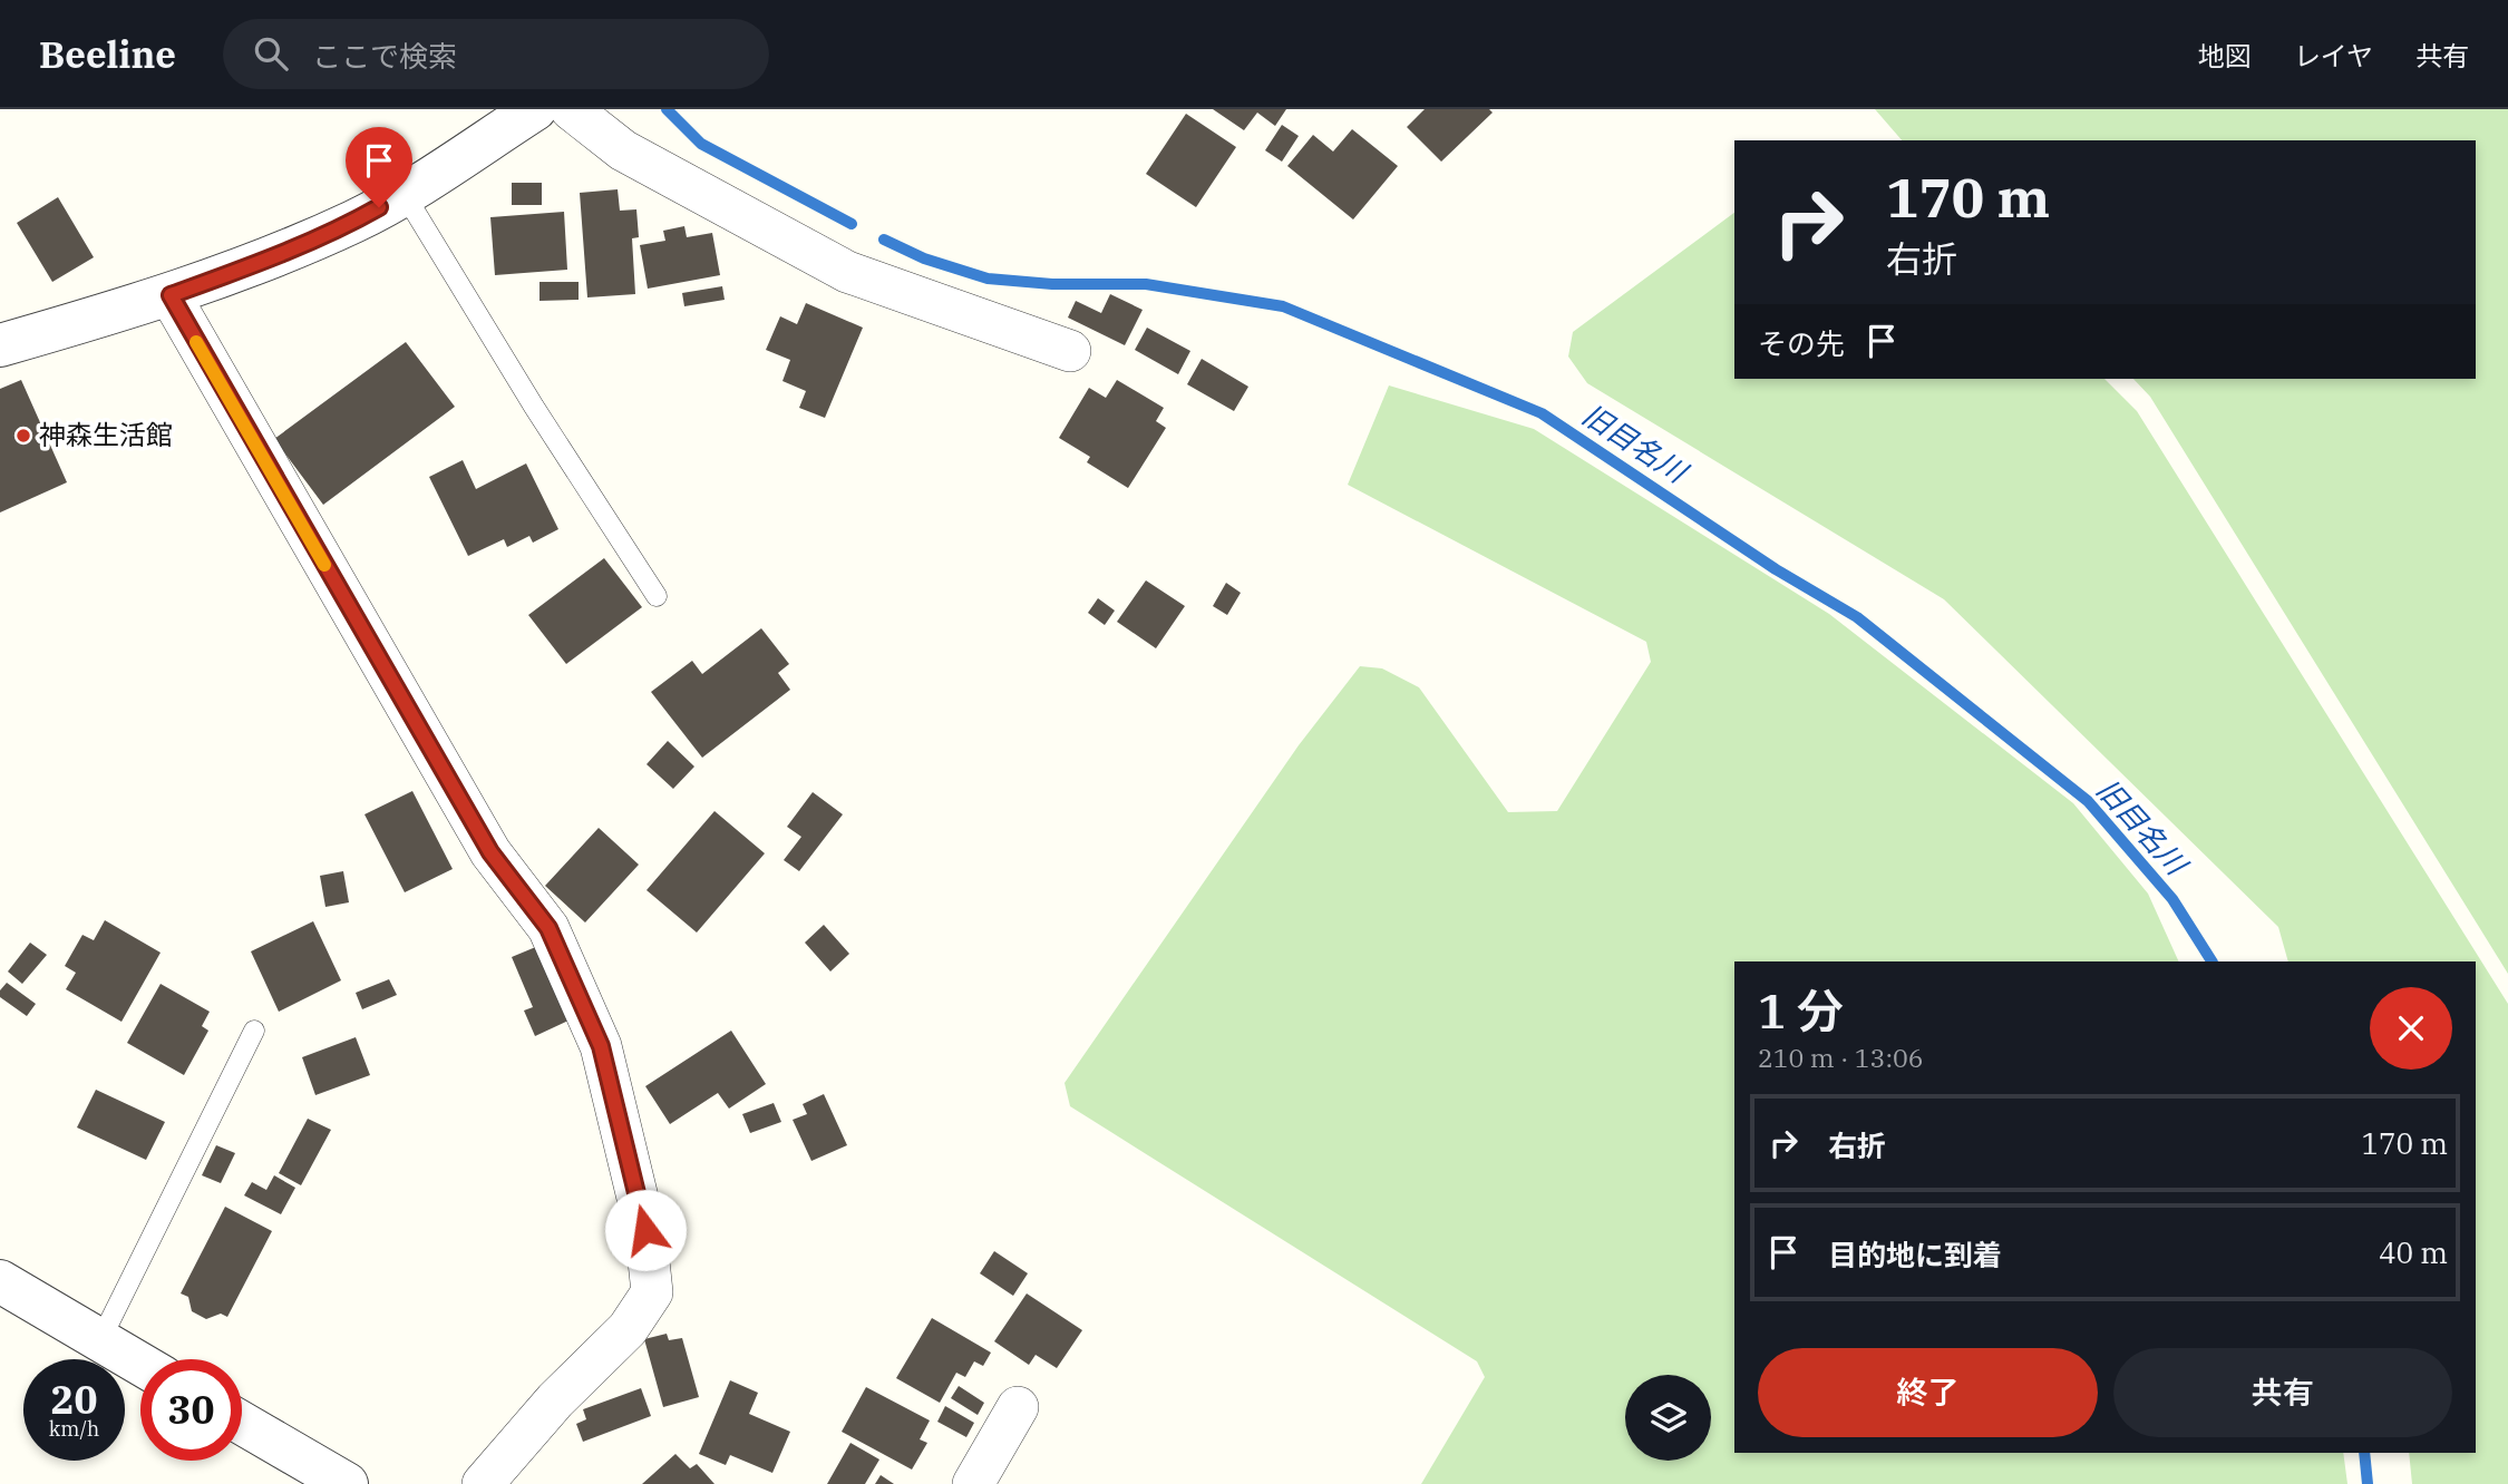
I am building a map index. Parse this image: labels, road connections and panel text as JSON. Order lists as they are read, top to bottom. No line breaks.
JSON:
{"water":["旧目名川"],"places":["神森生活館"],"page":{"header":"Beeline","search":"ここで検索","nav":["地図","レイヤ","共有"],"turn":["170 m","右折"],"then":"その先","heading":["1 分","210 m · 13:06"],"list":[{"name":"右折","value":"170 m"},{"name":"目的地に到着","value":"40 m"}],"buttons":["終了","共有"],"speed":"20 km/h","limit":"30"}}
